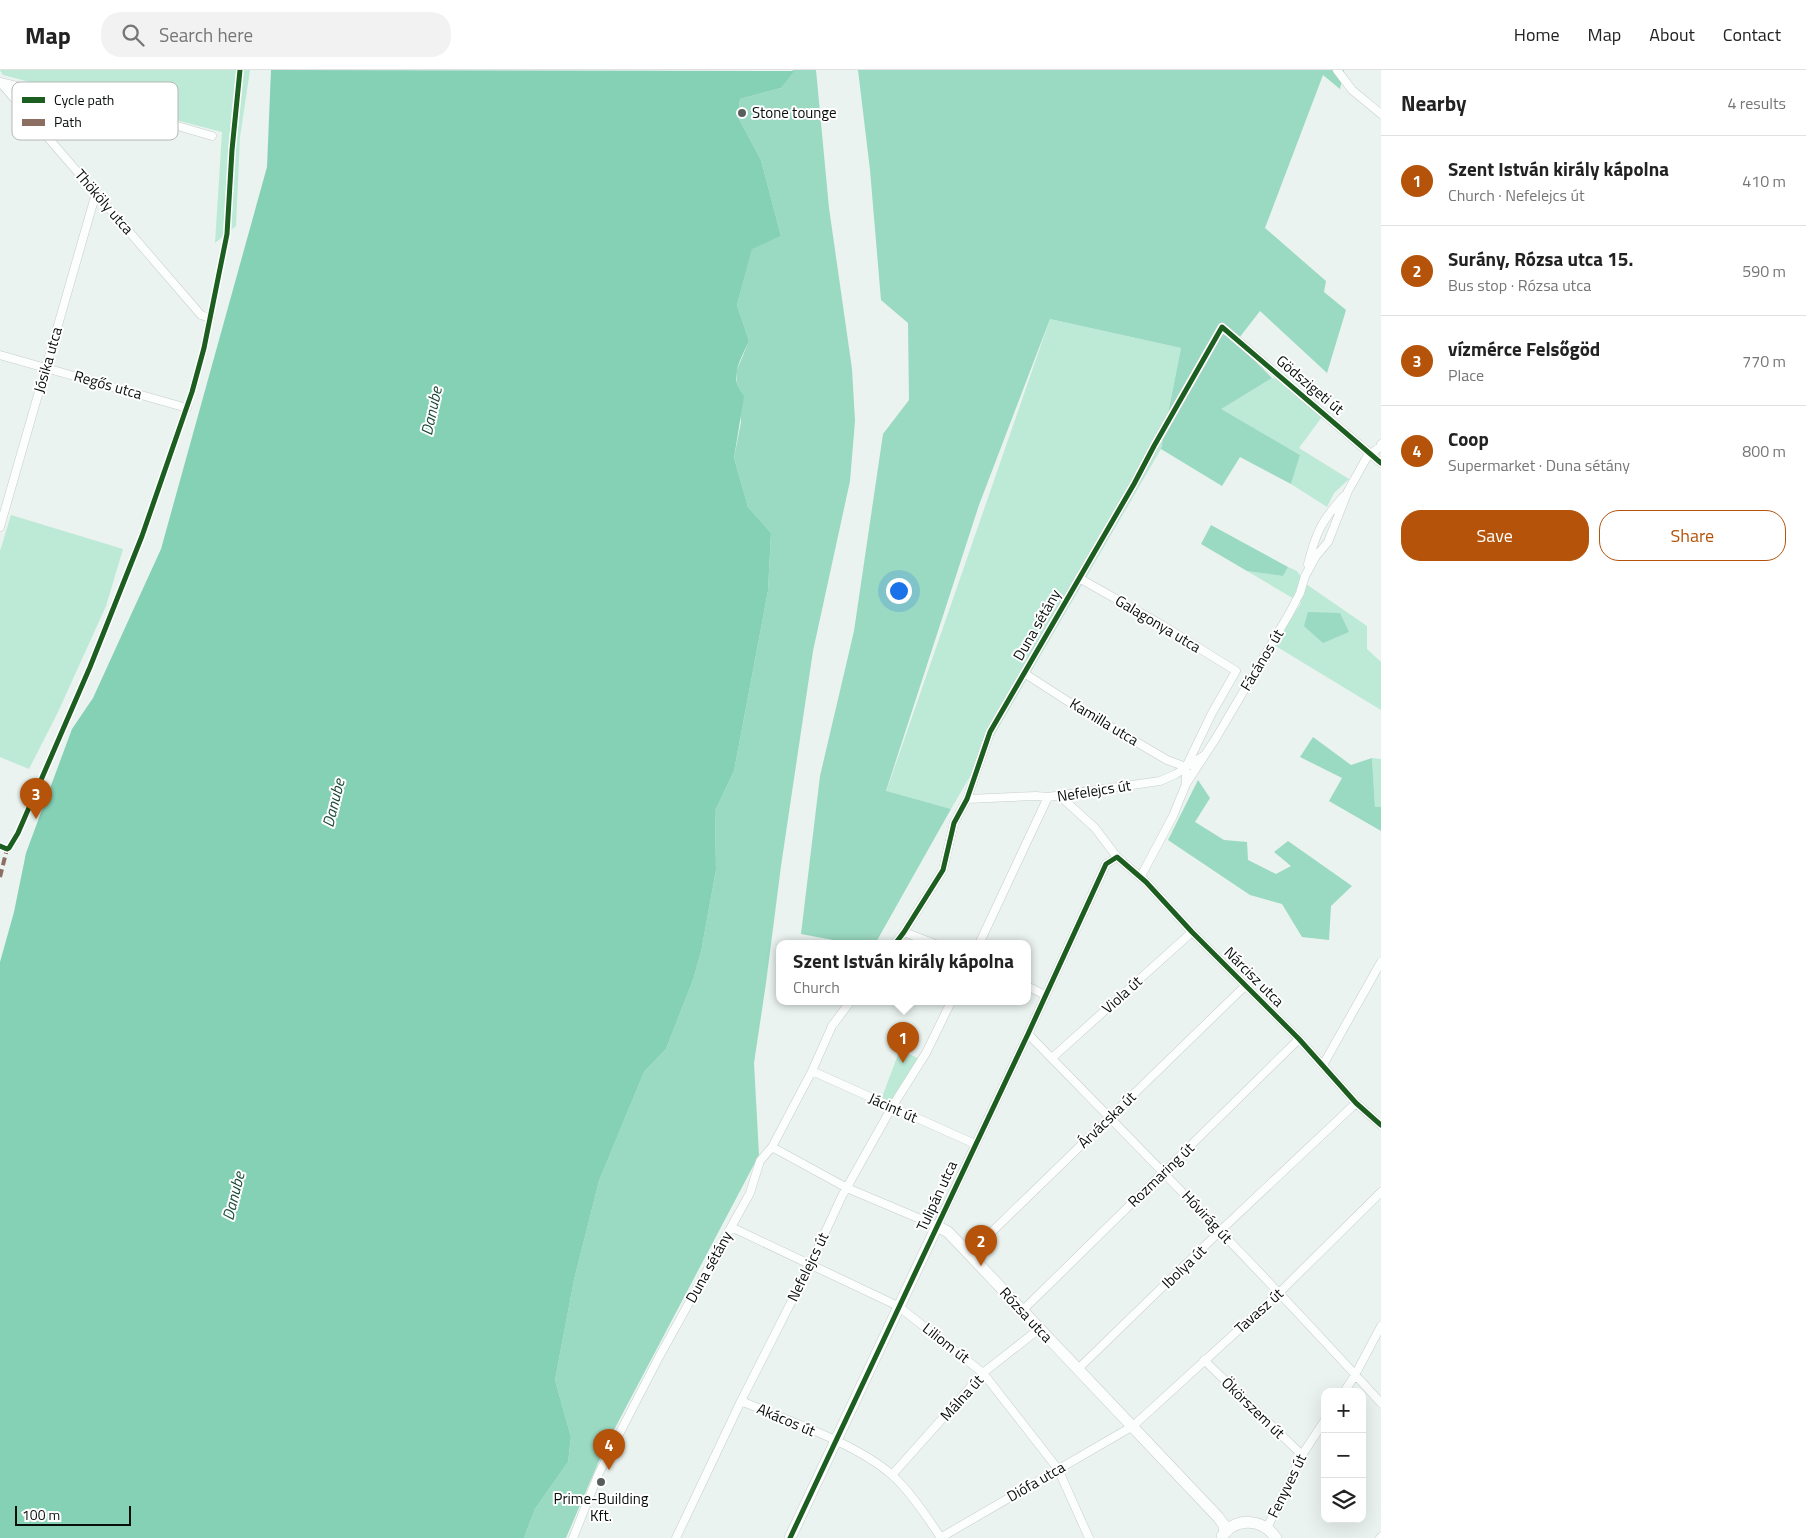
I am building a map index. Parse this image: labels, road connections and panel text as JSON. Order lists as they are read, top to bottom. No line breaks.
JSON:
{"streets":{"street":["Thököly utca","Jósika utca","Regős utca","Gödszigeti út","Galagonya utca","Duna sétány","Fácános út","Kamilla utca","Nefelejcs út","Nárcisz utca","Viola út","Jácint út","Árvácska út","Rozmaring út","Tulipán utca","Hóvirág út","Ibolya út","Tavasz út","Rózsa utca","Liliom út","Málna út","Ökörszem út","Akácos út","Diófa utca","Fenyves út"]},"crossings":[["Thököly utca","Jósika utca"],["Jósika utca","Regős utca"],["Gödszigeti út","Duna sétány"],["Gödszigeti út","Fácános út"],["Galagonya utca","Duna sétány"],["Galagonya utca","Kamilla utca"],["Galagonya utca","Nefelejcs út"],["Duna sétány","Kamilla utca"],["Duna sétány","Jácint út"],["Duna sétány","Rózsa utca"],["Duna sétány","Liliom út"],["Fácános út","Nefelejcs út"],["Fácános út","Nárcisz utca"],["Kamilla utca","Nefelejcs út"],["Nefelejcs út","Nárcisz utca"],["Nefelejcs út","Jácint út"],["Nefelejcs út","Rózsa utca"],["Nefelejcs út","Liliom út"],["Nefelejcs út","Akácos út"],["Nárcisz utca","Viola út"],["Nárcisz utca","Árvácska út"],["Nárcisz utca","Rozmaring út"],["Nárcisz utca","Tulipán utca"],["Nárcisz utca","Ibolya út"],["Viola út","Hóvirág út"],["Jácint út","Tulipán utca"],["Árvácska út","Hóvirág út"],["Árvácska út","Rózsa utca"],["Rozmaring út","Hóvirág út"],["Rozmaring út","Rózsa utca"],["Tulipán utca","Hóvirág út"],["Tulipán utca","Rózsa utca"],["Tulipán utca","Liliom út"],["Tulipán utca","Akácos út"],["Hóvirág út","Ibolya út"],["Hóvirág út","Tavasz út"],["Ibolya út","Rózsa utca"],["Tavasz út","Rózsa utca"],["Tavasz út","Ökörszem út"],["Tavasz út","Diófa utca"],["Rózsa utca","Málna út"],["Rózsa utca","Diófa utca"],["Liliom út","Málna út"],["Liliom út","Diófa utca"],["Málna út","Akácos út"],["Ökörszem út","Fenyves út"],["Akácos út","Diófa utca"]],"water":["Danube"],"places":["Stone tounge","Prime-Building Kft."],"legend":["Cycle path","Path"],"scale_bar":"100 m","page":{"header":"Map","search":"Search here","nav":["Home","Map","About","Contact"],"heading":["Nearby","4 results"],"list":[{"mark":"1","name":"Szent István király kápolna","note":"Church · Nefelejcs út","value":"410 m"},{"mark":"2","name":"Surány, Rózsa utca 15.","note":"Bus stop · Rózsa utca","value":"590 m"},{"mark":"3","name":"vízmérce Felsőgöd","note":"Place","value":"770 m"},{"mark":"4","name":"Coop","note":"Supermarket · Duna sétány","value":"800 m"}],"buttons":["Save","Share"],"pins":["3","1","2","4"],"popup":["Szent István király kápolna","Church"],"map_buttons":["+","−"],"scale":"100 m"}}
